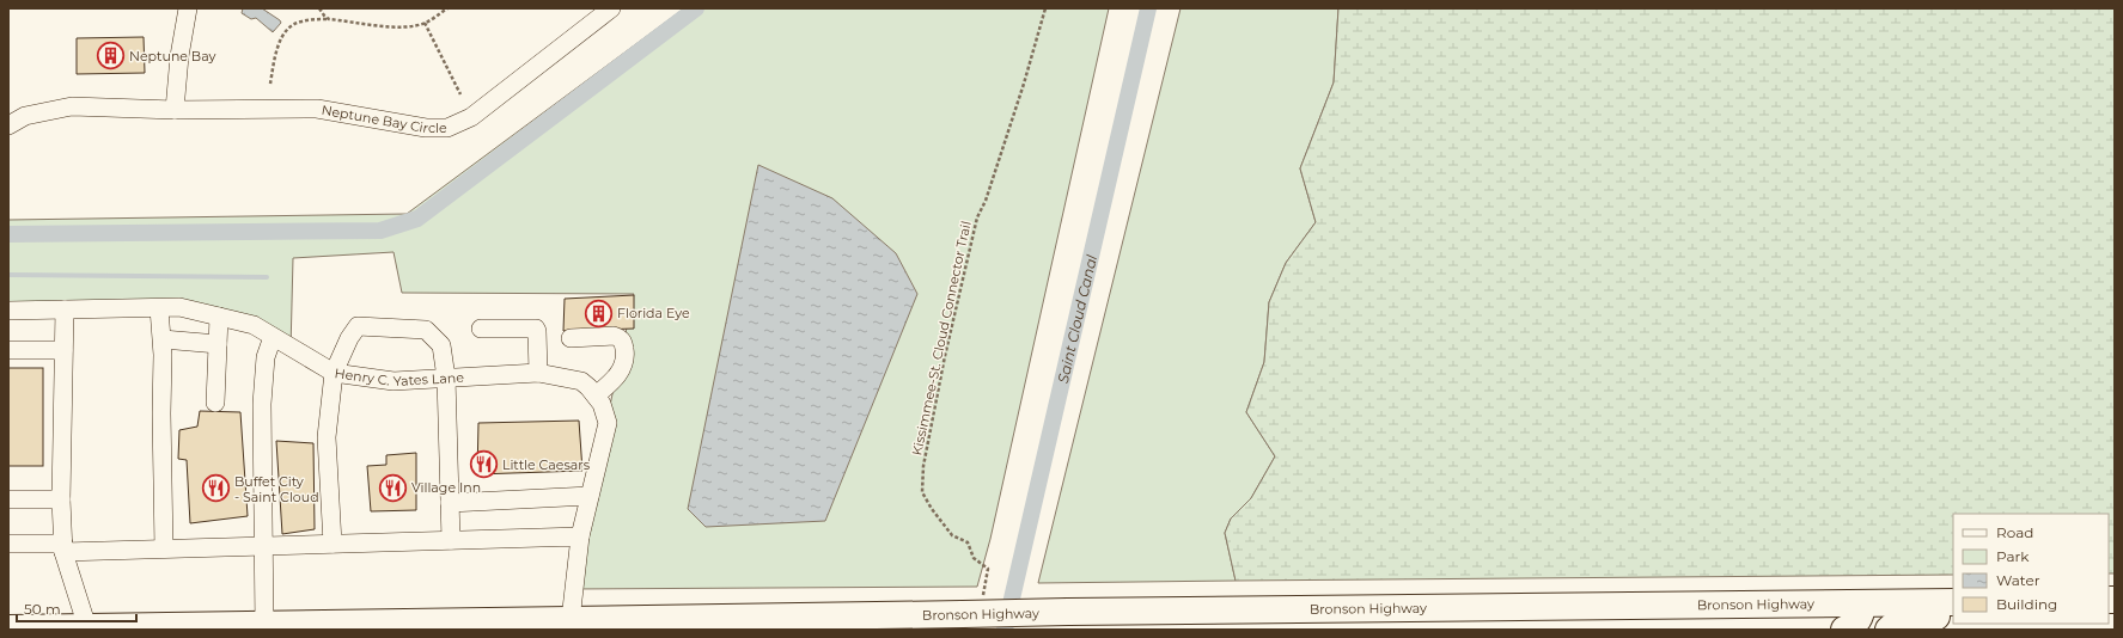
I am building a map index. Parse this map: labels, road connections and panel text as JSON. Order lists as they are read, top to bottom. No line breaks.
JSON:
{"streets":{"highway":["Bronson Highway"],"street":["Neptune Bay Circle","Henry C. Yates Lane"],"path":["Kissimmee-St. Cloud Connector Trail"]},"crossings":[["Henry C. Yates Lane","Bronson Highway"]],"water":["Saint Cloud Canal"],"places":{"building":["Neptune Bay","Florida Eye"],"restaurant":["Little Caesars","Village Inn","Buffet City - Saint Cloud"]},"legend":["Road","Park","Water","Building"],"scale_bar":"50 m"}
